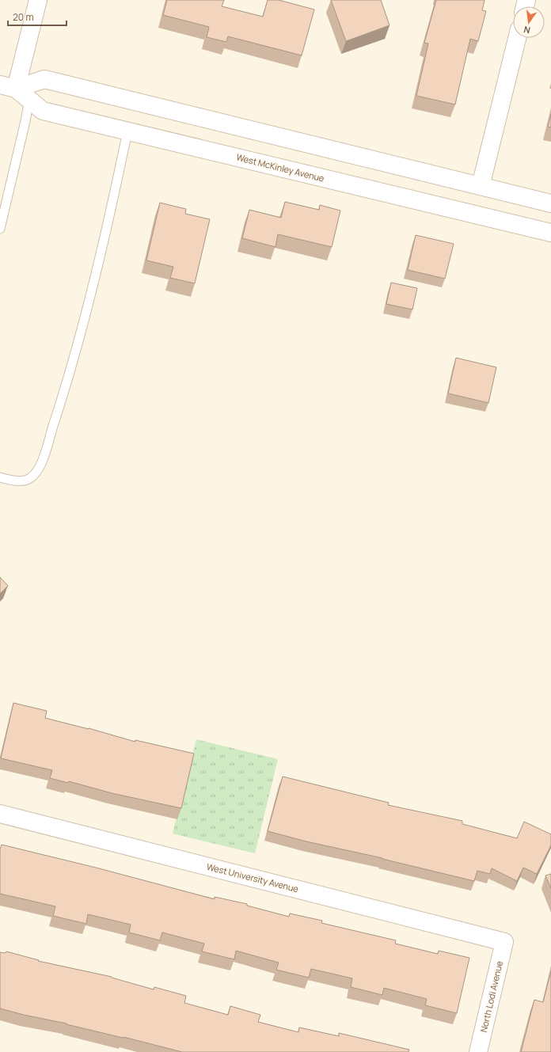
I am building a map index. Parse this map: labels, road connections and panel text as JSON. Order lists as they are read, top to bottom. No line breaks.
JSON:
{"streets":{"main road":["West McKinley Avenue","West University Avenue","North Lodi Avenue"]},"crossings":[["West University Avenue","North Lodi Avenue"]],"scale_bar":"20 m","north":"bottom"}
